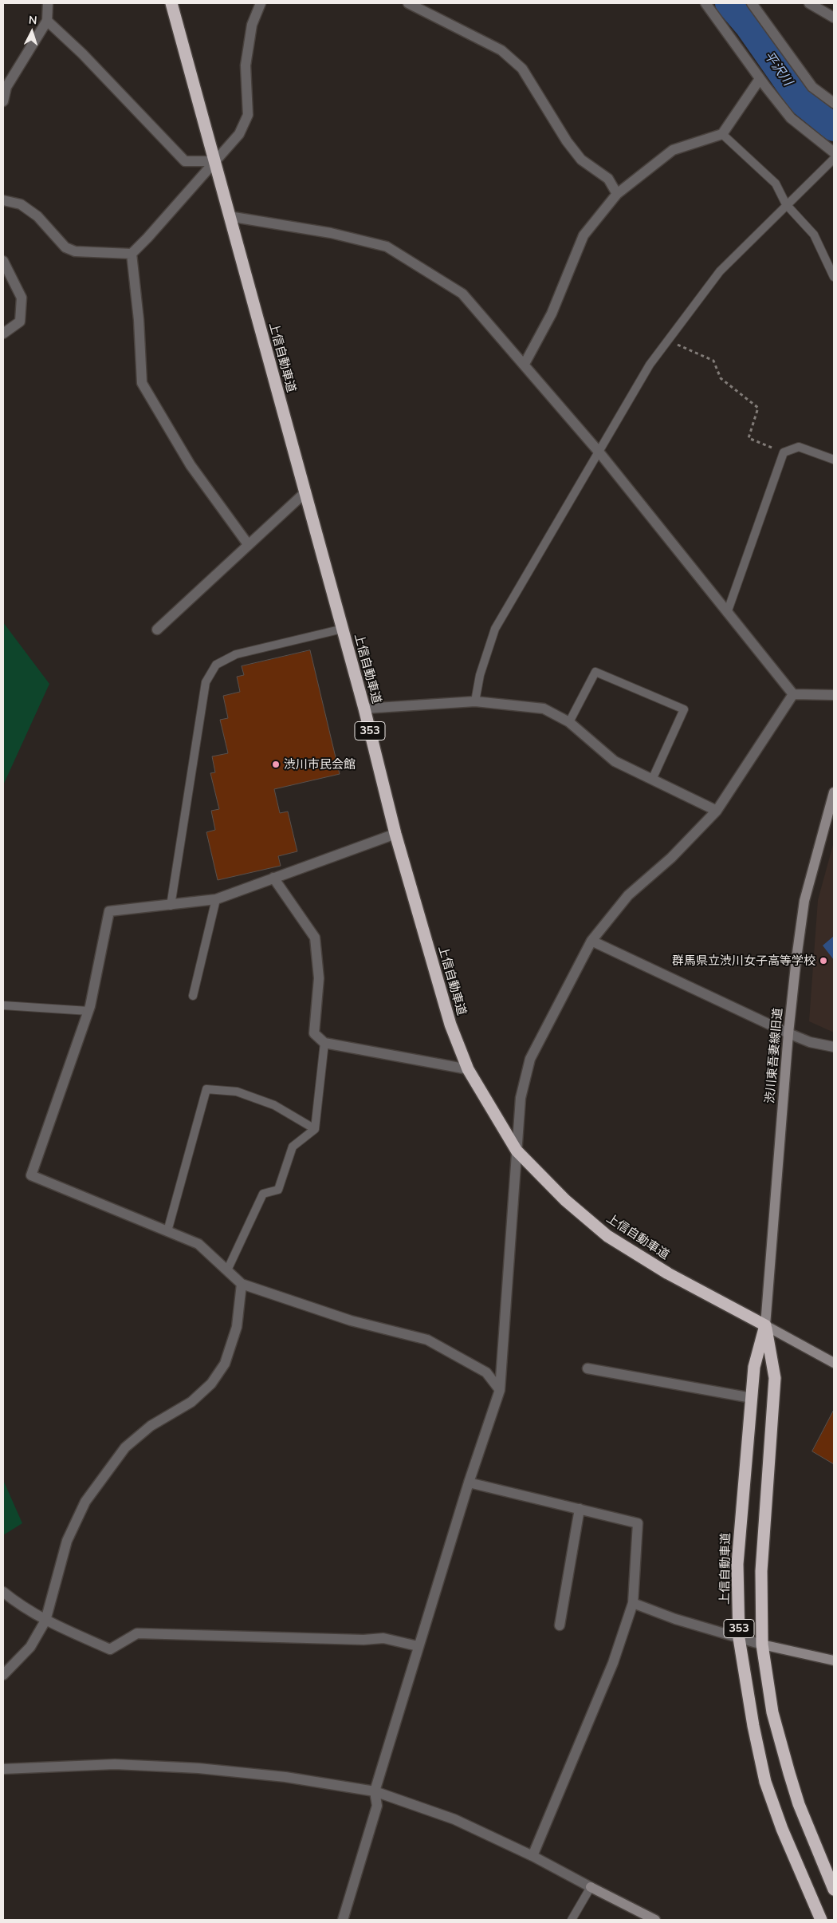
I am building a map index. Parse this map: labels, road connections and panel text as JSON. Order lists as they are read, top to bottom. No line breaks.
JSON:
{"streets":{"highway":["上信自動車道","353"],"street":["渋川東吾妻線旧道"]},"crossings":[["上信自動車道","353"],["上信自動車道","渋川東吾妻線旧道"],["353","渋川東吾妻線旧道"]],"water":["平沢川"],"places":["渋川市民会館","群馬県立渋川女子高等学校"],"north":"top"}
